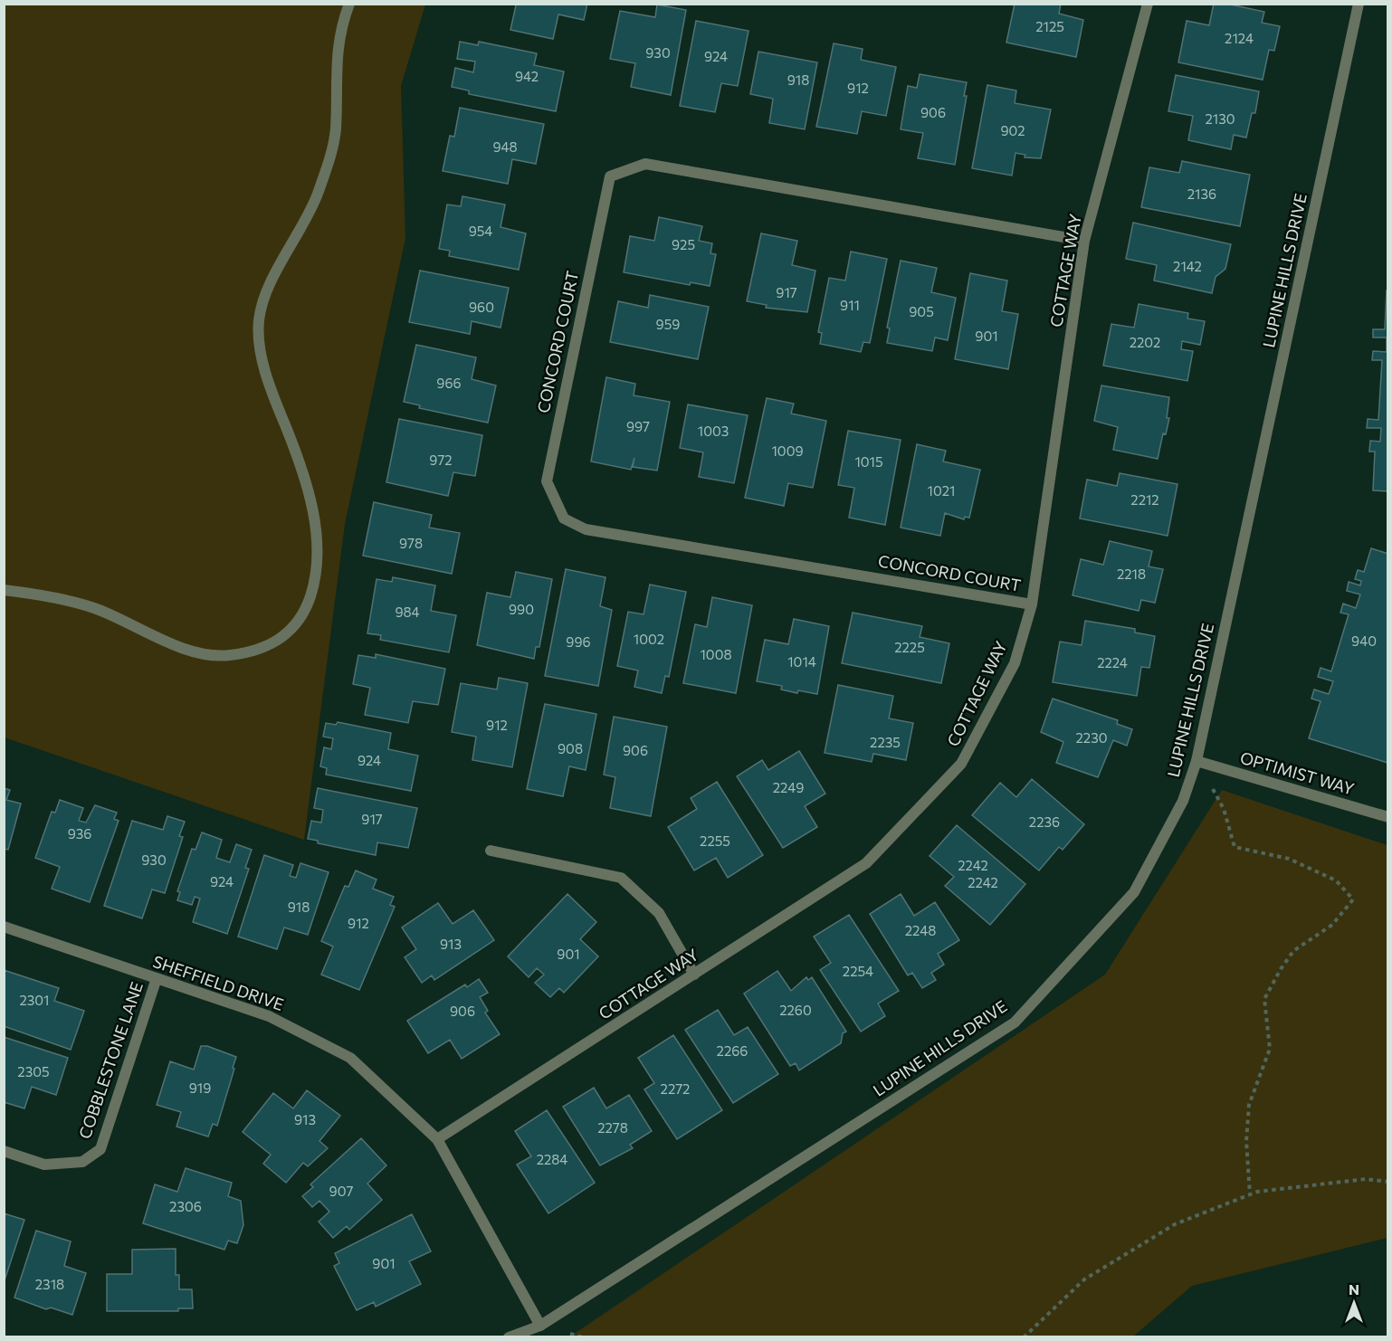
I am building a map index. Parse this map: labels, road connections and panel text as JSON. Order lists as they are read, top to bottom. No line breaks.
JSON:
{"streets":{"street":["COTTAGE WAY","LUPINE HILLS DRIVE","CONCORD COURT","OPTIMIST WAY","SHEFFIELD DRIVE","COBBLESTONE LANE"]},"crossings":[["COTTAGE WAY","CONCORD COURT"],["COTTAGE WAY","SHEFFIELD DRIVE"],["LUPINE HILLS DRIVE","OPTIMIST WAY"],["LUPINE HILLS DRIVE","SHEFFIELD DRIVE"],["SHEFFIELD DRIVE","COBBLESTONE LANE"]],"house_numbers":["2125","2124","930","924","942","918","912","906","2130","902","948","2136","954","925","2142","917","911","960","905","959","901","2202","966","997","1003","1009","972","1015","1021","2212","978","2218","990","984","1002","940","996","2225","1008","1014","2224","912","2230","2235","908","906","924","2249","917","2236","936","2255","930","2242","924","2242","918","912","2248","913","901","2254","2301","2260","906","2266","2305","919","2272","913","2278","2284","907","2306","901","2318"],"north":"top"}
